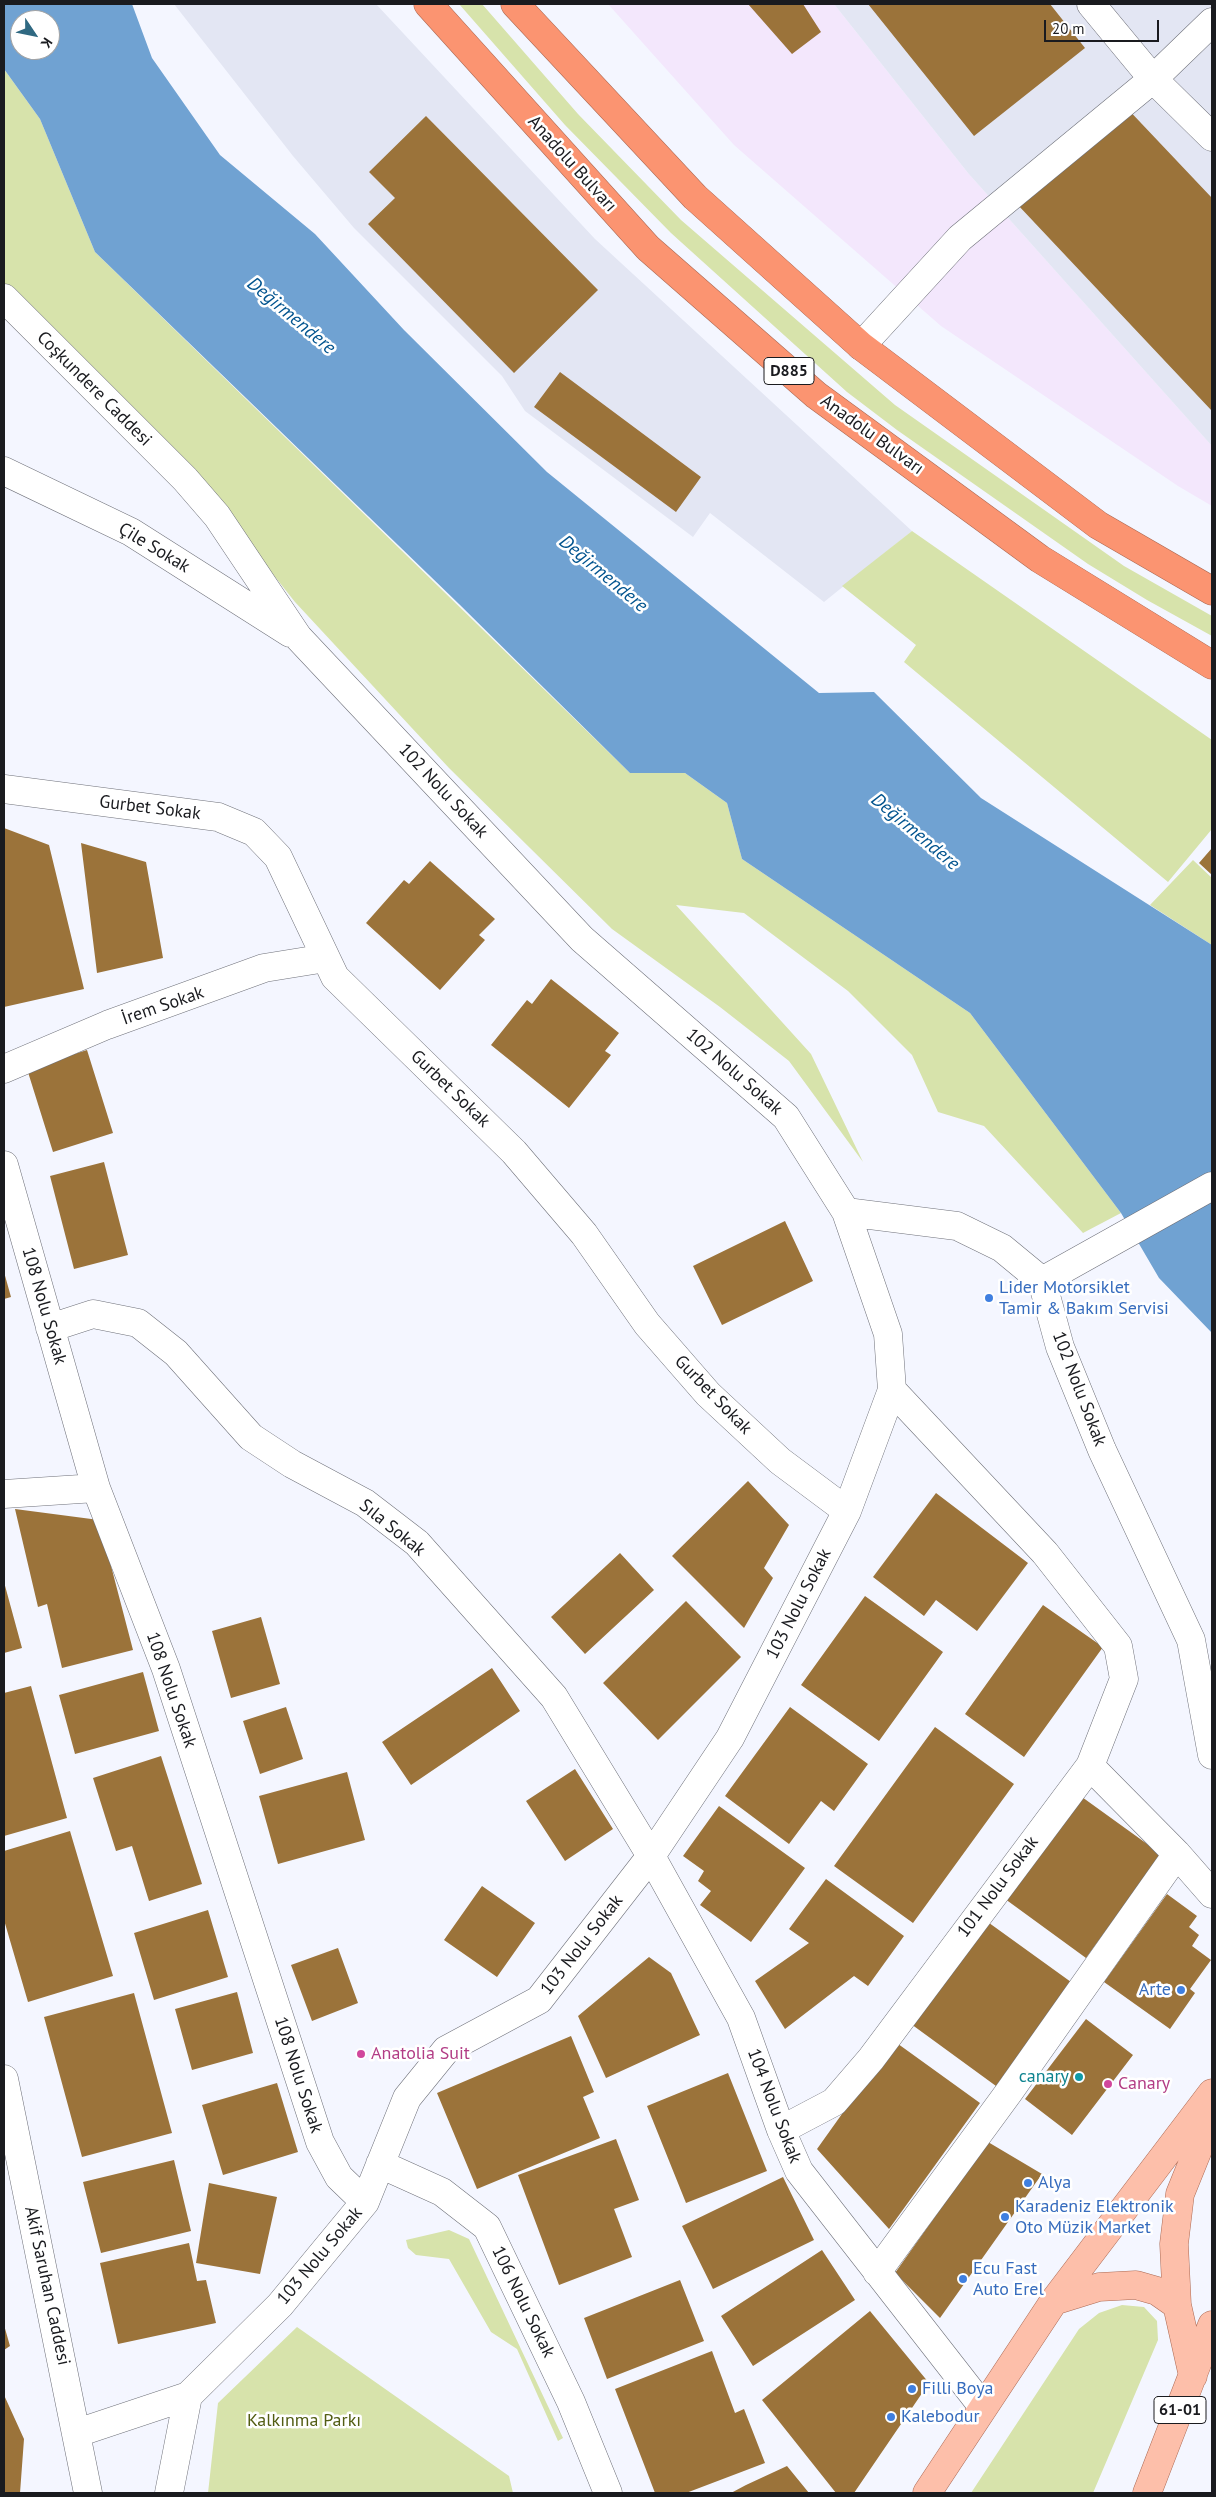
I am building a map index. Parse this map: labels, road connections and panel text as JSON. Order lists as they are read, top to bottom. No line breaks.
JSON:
{"streets":{"highway":["Anadolu Bulvarı","D885"],"main road":["61-01"],"street":["Coşkundere Caddesi","Çile Sokak","102 Nolu Sokak","Gurbet Sokak","İrem Sokak","108 Nolu Sokak","Sıla Sokak","103 Nolu Sokak","101 Nolu Sokak","104 Nolu Sokak","Akif Saruhan Caddesi","106 Nolu Sokak"]},"crossings":[["Coşkundere Caddesi","102 Nolu Sokak"],["Çile Sokak","102 Nolu Sokak"],["102 Nolu Sokak","103 Nolu Sokak"],["Gurbet Sokak","İrem Sokak"],["Gurbet Sokak","103 Nolu Sokak"],["108 Nolu Sokak","Sıla Sokak"],["108 Nolu Sokak","103 Nolu Sokak"],["Sıla Sokak","103 Nolu Sokak"],["Sıla Sokak","104 Nolu Sokak"],["103 Nolu Sokak","104 Nolu Sokak"],["103 Nolu Sokak","Akif Saruhan Caddesi"],["103 Nolu Sokak","106 Nolu Sokak"],["101 Nolu Sokak","104 Nolu Sokak"]],"water":["Değirmendere"],"parks":["Kalkınma Parkı"],"places":["Lider Motorsiklet Tamir & Bakım Servisi","Arte","Anatolia Suit","canary","Canary","Alya","Karadeniz Elektronik Oto Müzik Market","Ecu Fast Auto Erel","Filli Boya","Kalebodur"],"scale_bar":"20 m","north":"bottom right"}
